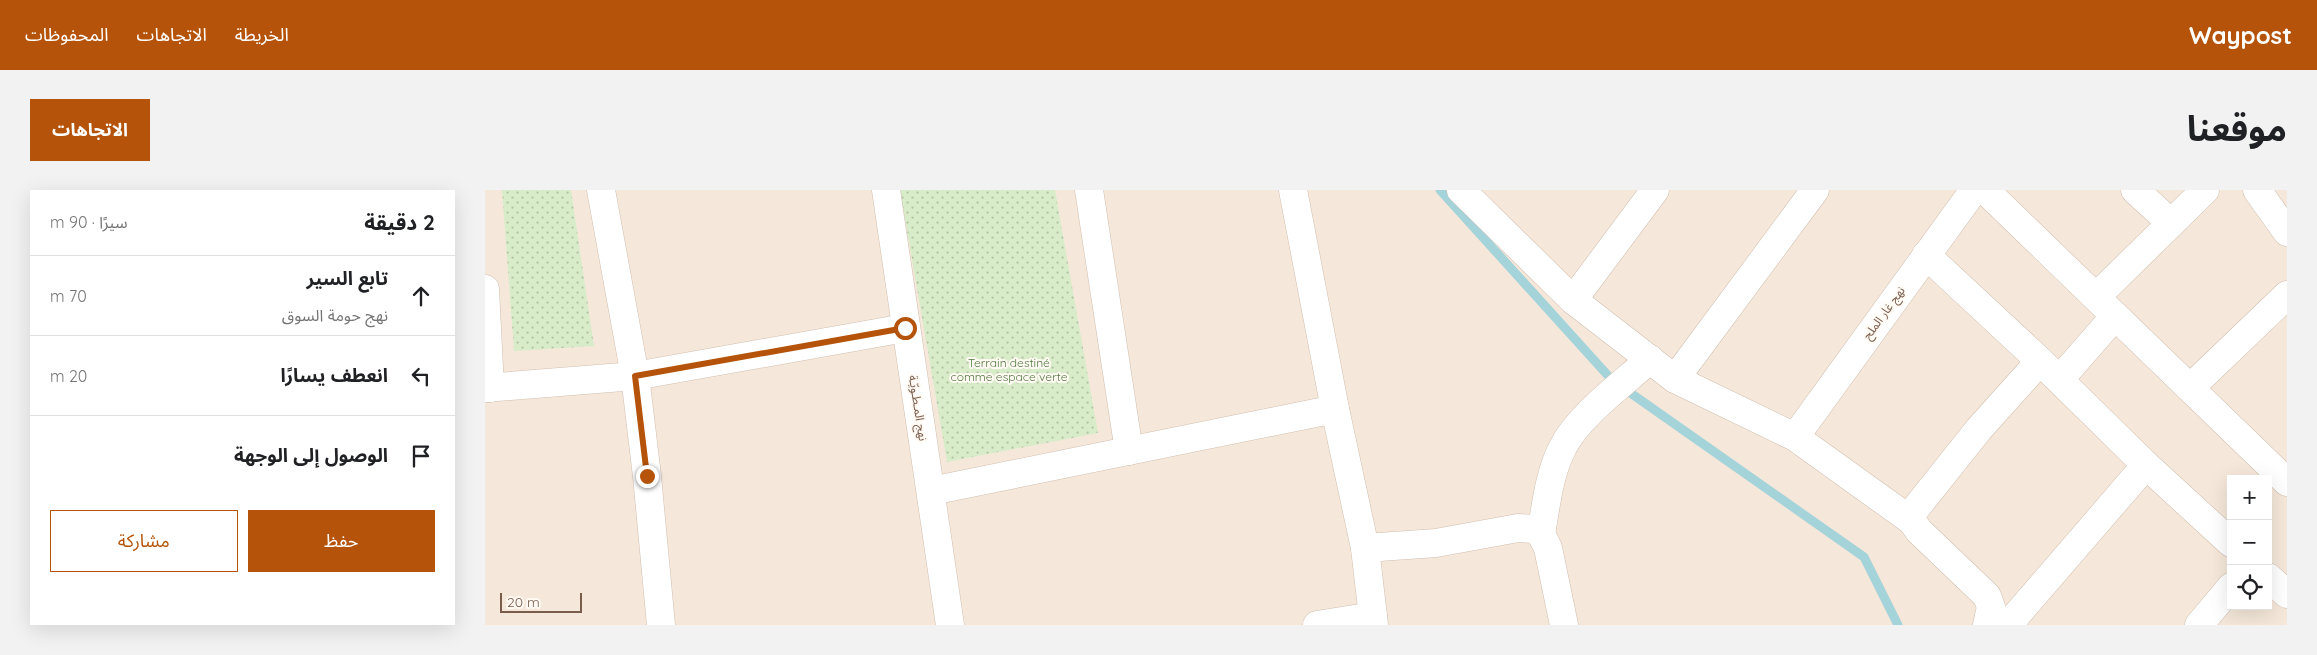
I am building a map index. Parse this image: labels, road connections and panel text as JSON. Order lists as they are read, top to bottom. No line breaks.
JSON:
{"streets":{"street":["نهج غار الملح","نهج المـطـويّـة"]},"parks":["Terrain destiné comme espace verte"],"scale_bar":"20 m","page":{"header":"Waypost","nav":["الخريطة","الاتجاهات","المحفوظات"],"title":"موقعنا","buttons":["الاتجاهات",["حفظ","مشاركة"]],"heading":["2 دقيقة","سيرًا · 90 m"],"list":[["تابع السير","نهج حومة السوق","70 m"],["انعطف يسارًا","20 m"],"الوصول إلى الوجهة"],"map_buttons":["+","−"],"scale":"20 m"}}
